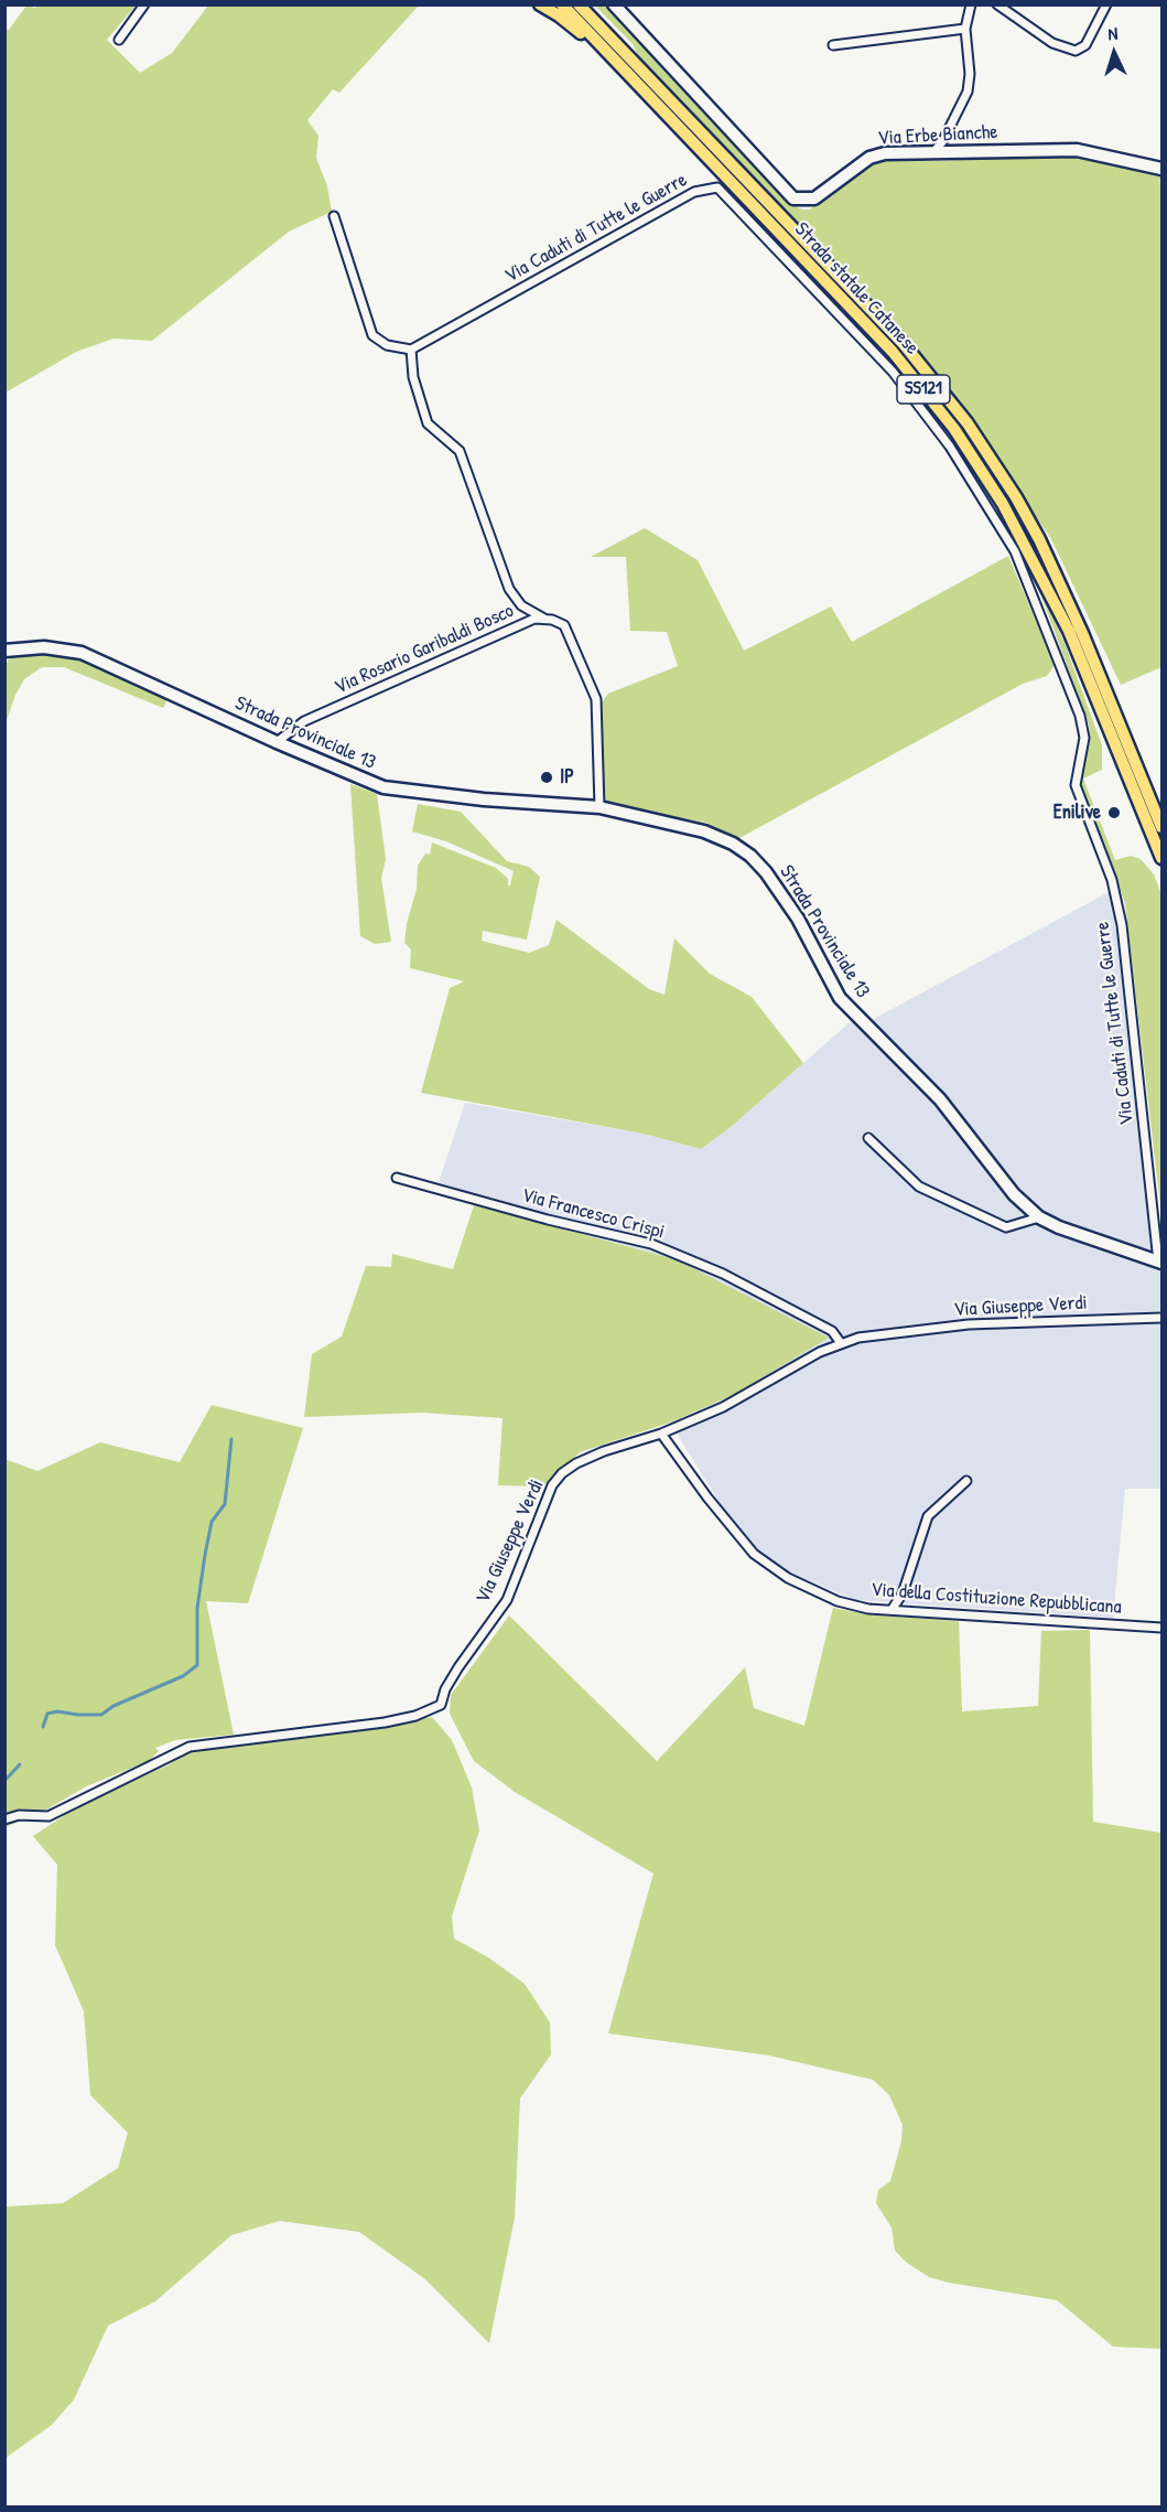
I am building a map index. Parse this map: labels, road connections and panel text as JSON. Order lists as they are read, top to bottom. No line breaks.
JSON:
{"streets":{"main road":["Via Erbe Bianche","Strada statale Catanese","SS121","Strada Provinciale 13"],"street":["Via Caduti di Tutte le Guerre","Via Rosario Garibaldi Bosco","Via Francesco Crispi","Via Giuseppe Verdi","Via della Costituzione Repubblicana"]},"crossings":[["Via Caduti di Tutte le Guerre","Strada Provinciale 13"],["Via Rosario Garibaldi Bosco","Strada Provinciale 13"],["Via Francesco Crispi","Via Giuseppe Verdi"],["Via Giuseppe Verdi","Via della Costituzione Repubblicana"]],"places":["IP","Enilive"],"north":"top"}
